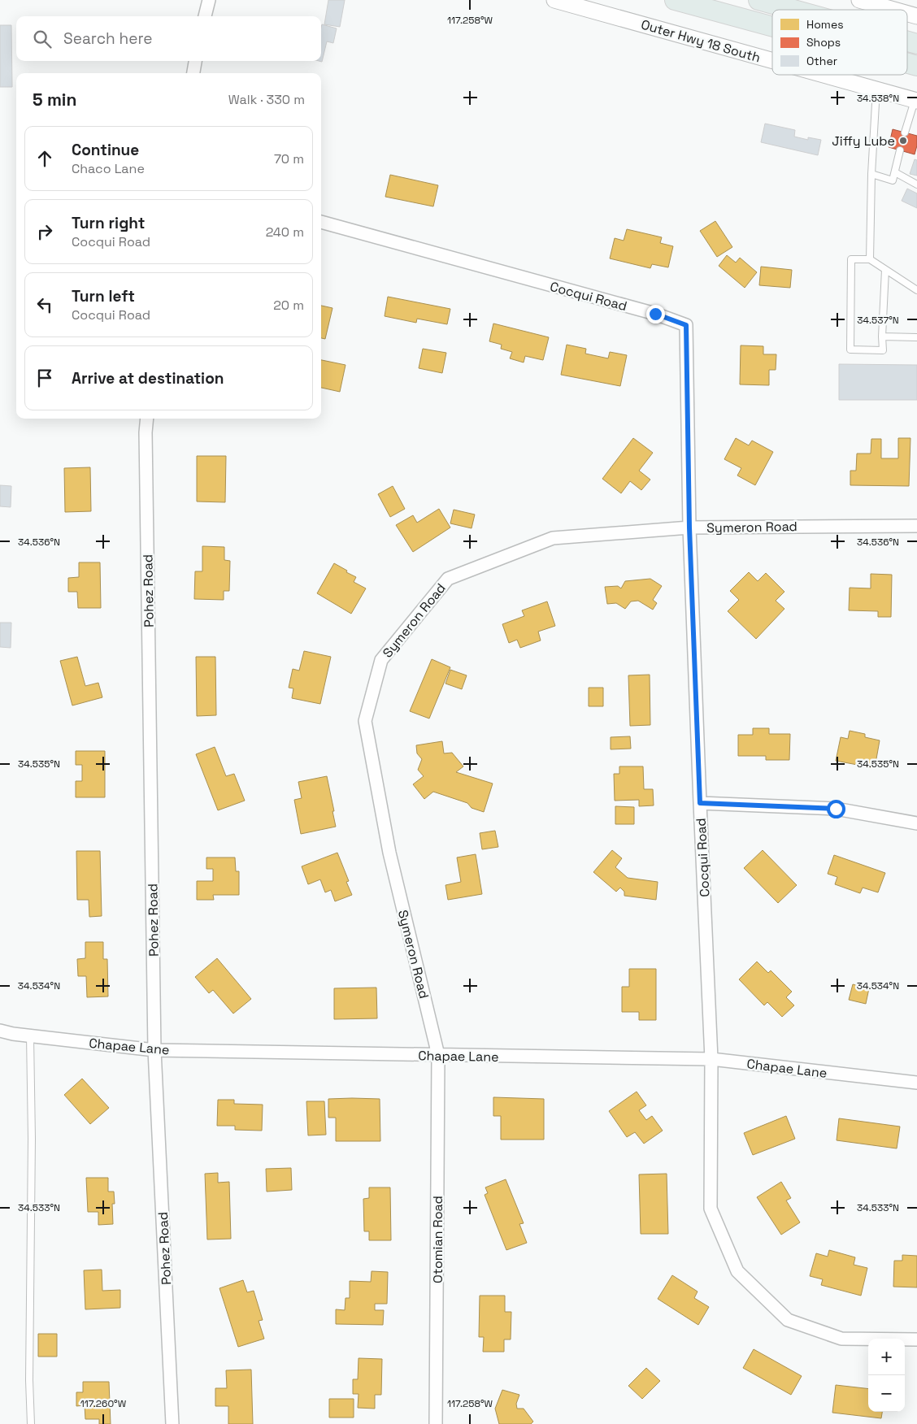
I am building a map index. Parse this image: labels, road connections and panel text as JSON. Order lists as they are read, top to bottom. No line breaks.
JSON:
{"streets":{"street":["Outer Hwy 18 South","Cocqui Road","Symeron Road","Pohez Road","Chapae Lane","Otomian Road"]},"crossings":[["Cocqui Road","Symeron Road"],["Cocqui Road","Chapae Lane"],["Symeron Road","Chapae Lane"],["Symeron Road","Otomian Road"],["Pohez Road","Chapae Lane"],["Chapae Lane","Otomian Road"]],"places":["Jiffy Lube"],"legend":["Homes","Shops","Other"],"page":{"search":"Search here","heading":["5 min","Walk · 330 m"],"list":[["Continue","Chaco Lane","70 m"],["Turn right","Cocqui Road","240 m"],["Turn left","Cocqui Road","20 m"],"Arrive at destination"],"map_buttons":["+","−"]},"coordinates":["117.258°W","34.538°N","34.537°N","34.536°N","34.535°N","34.534°N","34.533°N","117.260°W"]}
